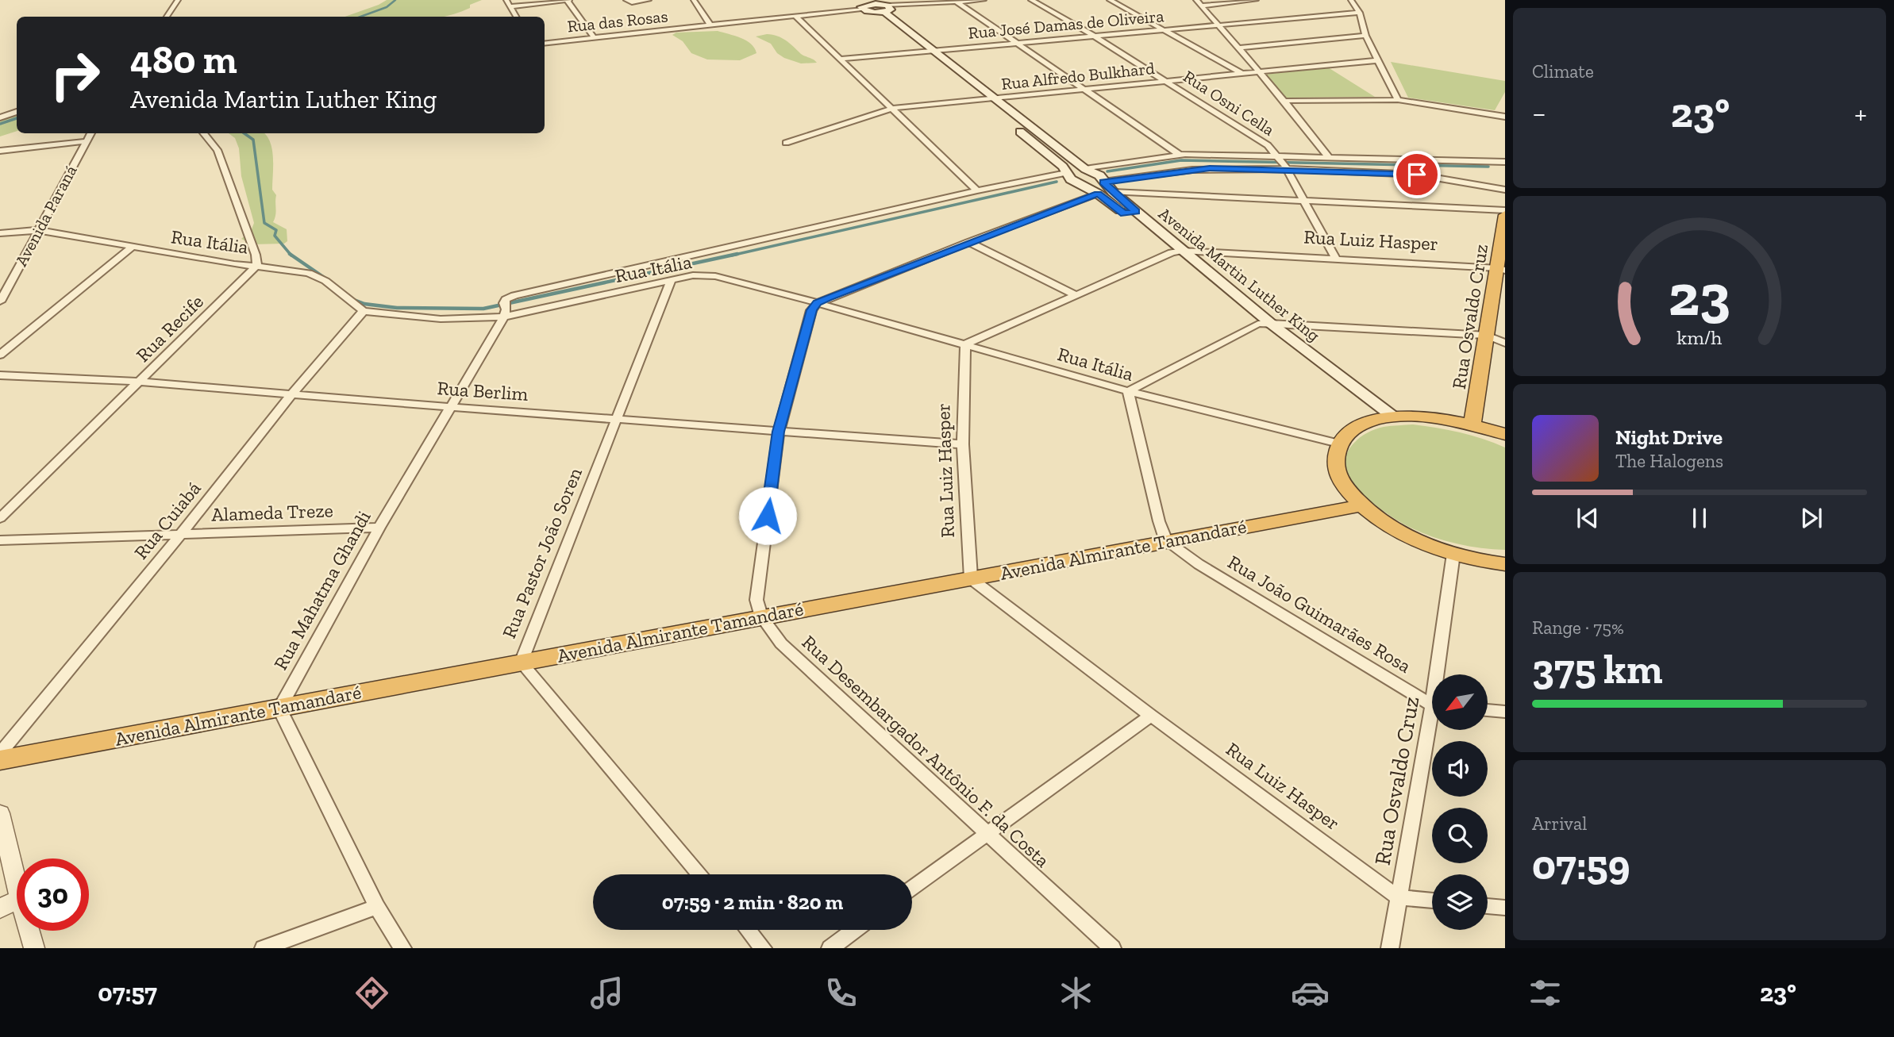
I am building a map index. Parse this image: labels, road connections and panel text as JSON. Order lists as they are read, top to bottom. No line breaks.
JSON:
{"streets":{"highway":["Rua Osvaldo Cruz","Avenida Almirante Tamandaré"],"main road":["Avenida Martin Luther King"],"street":["Rua das Rosas","Rua José Damas de Oliveira","Rua Alfredo Bulkhard","Rua Osni Cella","Avenida Paraná","Rua Luiz Hasper","Rua Itália","Rua Recife","Rua Berlim","Alameda Treze","Rua Cuiabá","Rua Pastor João Soren","Rua Mahatma Ghandi","Rua João Guimarães Rosa","Rua Desembargador Antônio F. da Costa"]},"crossings":[["Rua das Rosas","Avenida Martin Luther King"],["Rua José Damas de Oliveira","Rua Osni Cella"],["Rua José Damas de Oliveira","Avenida Martin Luther King"],["Rua Alfredo Bulkhard","Rua Osni Cella"],["Rua Alfredo Bulkhard","Avenida Martin Luther King"],["Rua Osni Cella","Rua Luiz Hasper"],["Avenida Paraná","Rua Itália"],["Rua Luiz Hasper","Rua Itália"],["Rua Luiz Hasper","Avenida Martin Luther King"],["Rua Luiz Hasper","Rua Osvaldo Cruz"],["Rua Luiz Hasper","Rua Berlim"],["Rua Luiz Hasper","Avenida Almirante Tamandaré"],["Rua Itália","Rua Recife"],["Rua Itália","Rua Cuiabá"],["Rua Itália","Rua Pastor João Soren"],["Rua Itália","Rua Mahatma Ghandi"],["Rua Recife","Rua Berlim"],["Rua Berlim","Rua Cuiabá"],["Rua Berlim","Rua Pastor João Soren"],["Rua Berlim","Rua Mahatma Ghandi"],["Alameda Treze","Rua Cuiabá"],["Alameda Treze","Rua Mahatma Ghandi"],["Avenida Almirante Tamandaré","Rua Pastor João Soren"],["Avenida Almirante Tamandaré","Rua Mahatma Ghandi"],["Avenida Almirante Tamandaré","Rua João Guimarães Rosa"],["Avenida Almirante Tamandaré","Rua Desembargador Antônio F. da Costa"]],"north":"bottom left","page":{"tile":["Climate",["Range · 75%","375 km"],["Arrival","07:59"]],"turn":["480 m","Avenida Martin Luther King"],"heat":["−","23°","+"],"song":["Night Drive","The Halogens"],"limit":"30","trip":"07:59 · 2 min · 820 m","tabs":["07:57","23°"],"gauge":["23","km/h"]}}
